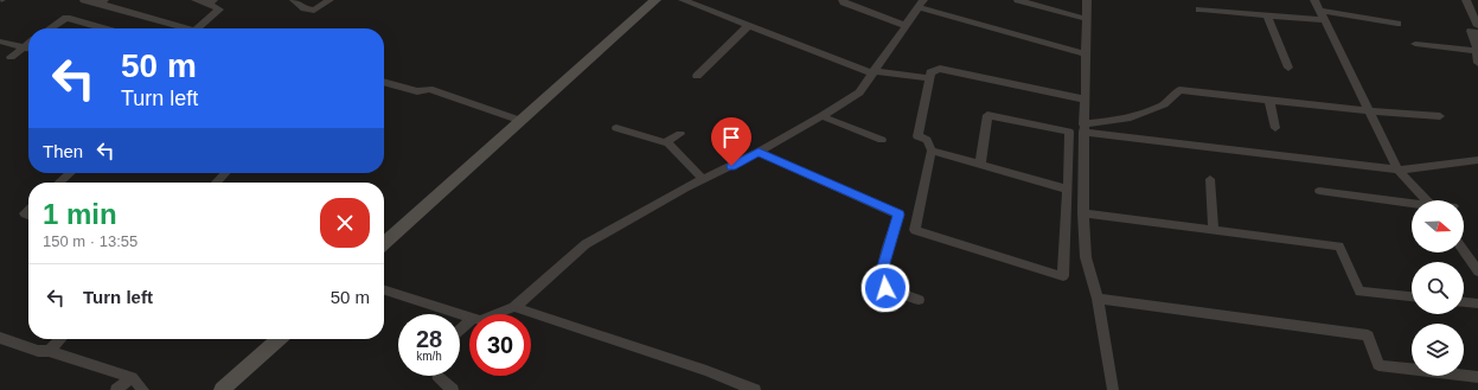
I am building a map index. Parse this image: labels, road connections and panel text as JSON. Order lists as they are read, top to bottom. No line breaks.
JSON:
{"north":"right","page":{"turn":["50 m","Turn left"],"then":"Then","heading":["1 min","150 m · 13:55"],"list":[{"name":"Turn left","value":"50 m"}],"speed":"28 km/h","limit":"30"}}
